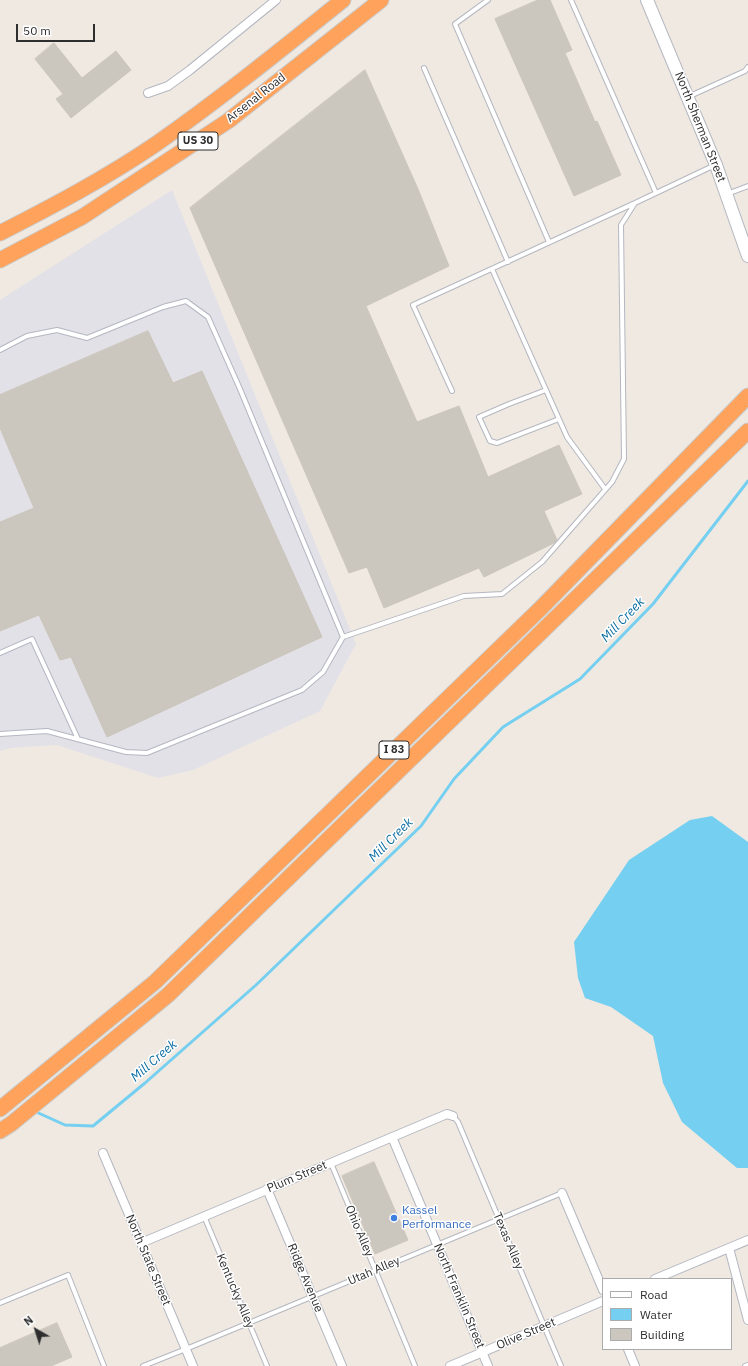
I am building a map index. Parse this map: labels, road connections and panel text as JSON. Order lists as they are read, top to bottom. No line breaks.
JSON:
{"streets":{"highway":["Arsenal Road","US 30","I 83"],"main road":["North Sherman Street"],"street":["Plum Street","North State Street","Ridge Avenue","North Franklin Street","Olive Street"],"lane":["Ohio Alley","Texas Alley","Utah Alley","Kentucky Alley"]},"crossings":[["Plum Street","Ohio Alley"],["Plum Street","Texas Alley"],["Plum Street","North State Street"],["Plum Street","Ridge Avenue"],["Plum Street","Kentucky Alley"],["Plum Street","North Franklin Street"],["Ohio Alley","Utah Alley"],["Texas Alley","Utah Alley"],["Texas Alley","Olive Street"],["North State Street","Utah Alley"],["Utah Alley","Ridge Avenue"],["Utah Alley","Kentucky Alley"],["Utah Alley","North Franklin Street"],["North Franklin Street","Olive Street"]],"water":["Mill Creek"],"places":["Kassel Performance"],"legend":["Road","Water","Building"],"scale_bar":"50 m","north":"top left"}
